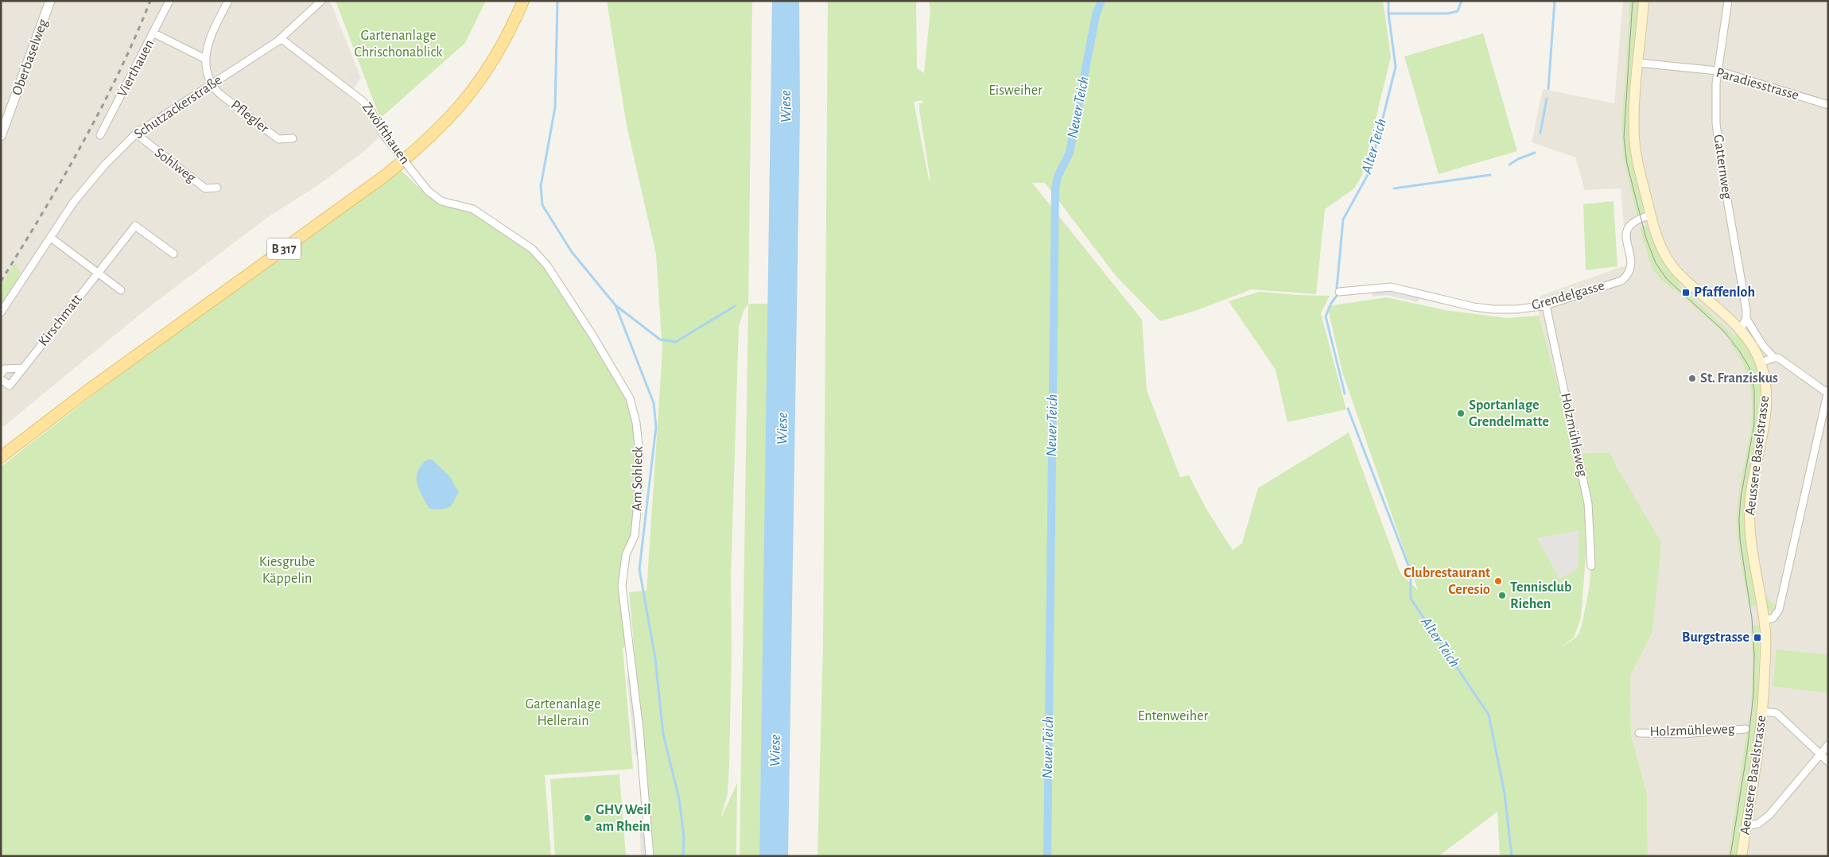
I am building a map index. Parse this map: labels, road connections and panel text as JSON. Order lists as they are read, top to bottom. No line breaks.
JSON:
{"streets":{"main road":["B 317","Aeussere Baselstrasse"],"street":["Oberbaselweg","Vierthauen","Paradiesstrasse","Schutzackerstraße","Pflegler","Zwölfthauen","Sohlweg","Gatternweg","Grendelgasse","Kirschmatt","Holzmühleweg","Am Sohleck"]},"crossings":[["Paradiesstrasse","Gatternweg"],["Paradiesstrasse","Aeussere Baselstrasse"],["Schutzackerstraße","Pflegler"],["Schutzackerstraße","Zwölfthauen"],["Schutzackerstraße","Sohlweg"],["Zwölfthauen","Am Sohleck"],["Grendelgasse","Holzmühleweg"],["Grendelgasse","Aeussere Baselstrasse"]],"water":["Wiese","Neuer Teich","Alter Teich"],"parks":["Gartenanlage Chrischonablick","Eisweiher","Kiesgrube Käppelin","Gartenanlage Hellerain","Entenweiher"],"places":{"transit":["Pfaffenloh","Burgstrasse"],"other":["St. Franziskus","Sportanlage Grendelmatte","Clubrestaurant Ceresio","Tennisclub Riehen","GHV Weil am Rhein"]}}
